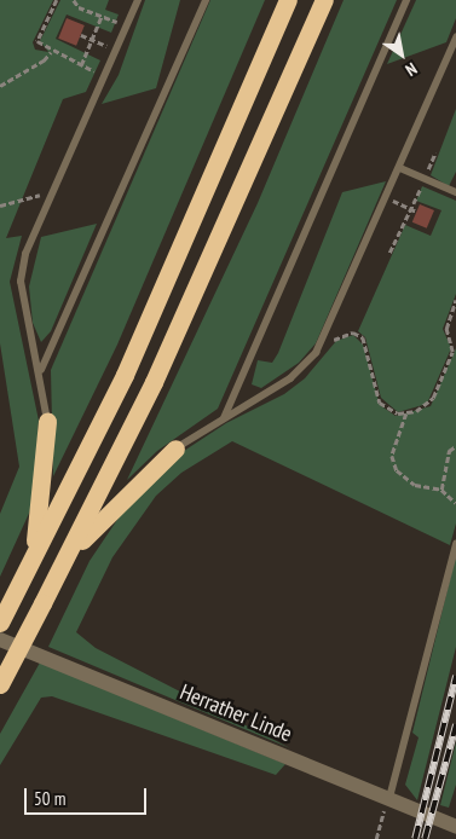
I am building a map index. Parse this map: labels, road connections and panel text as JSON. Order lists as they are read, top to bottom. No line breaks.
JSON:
{"streets":{"street":["Herrather Linde"]},"scale_bar":"50 m","north":"bottom right"}
